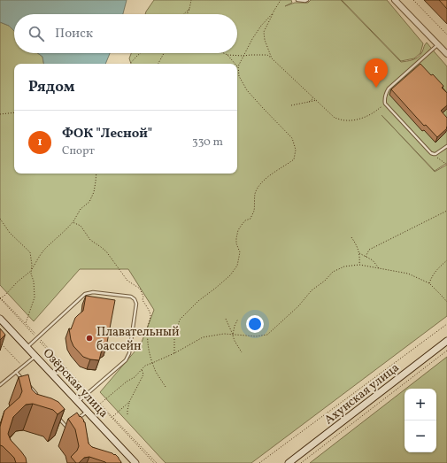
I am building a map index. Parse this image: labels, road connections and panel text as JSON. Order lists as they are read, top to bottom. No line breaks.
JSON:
{"streets":{"main road":["Озёрская улица","Ахунская улица"]},"places":["Плавательный бассейн"],"page":{"search":"Поиск","pins":"1","heading":"Рядом","list":[{"mark":"1","name":"ФОК \"Лесной\"","note":"Спорт","value":"330 m"}],"map_buttons":["+","−"]}}
